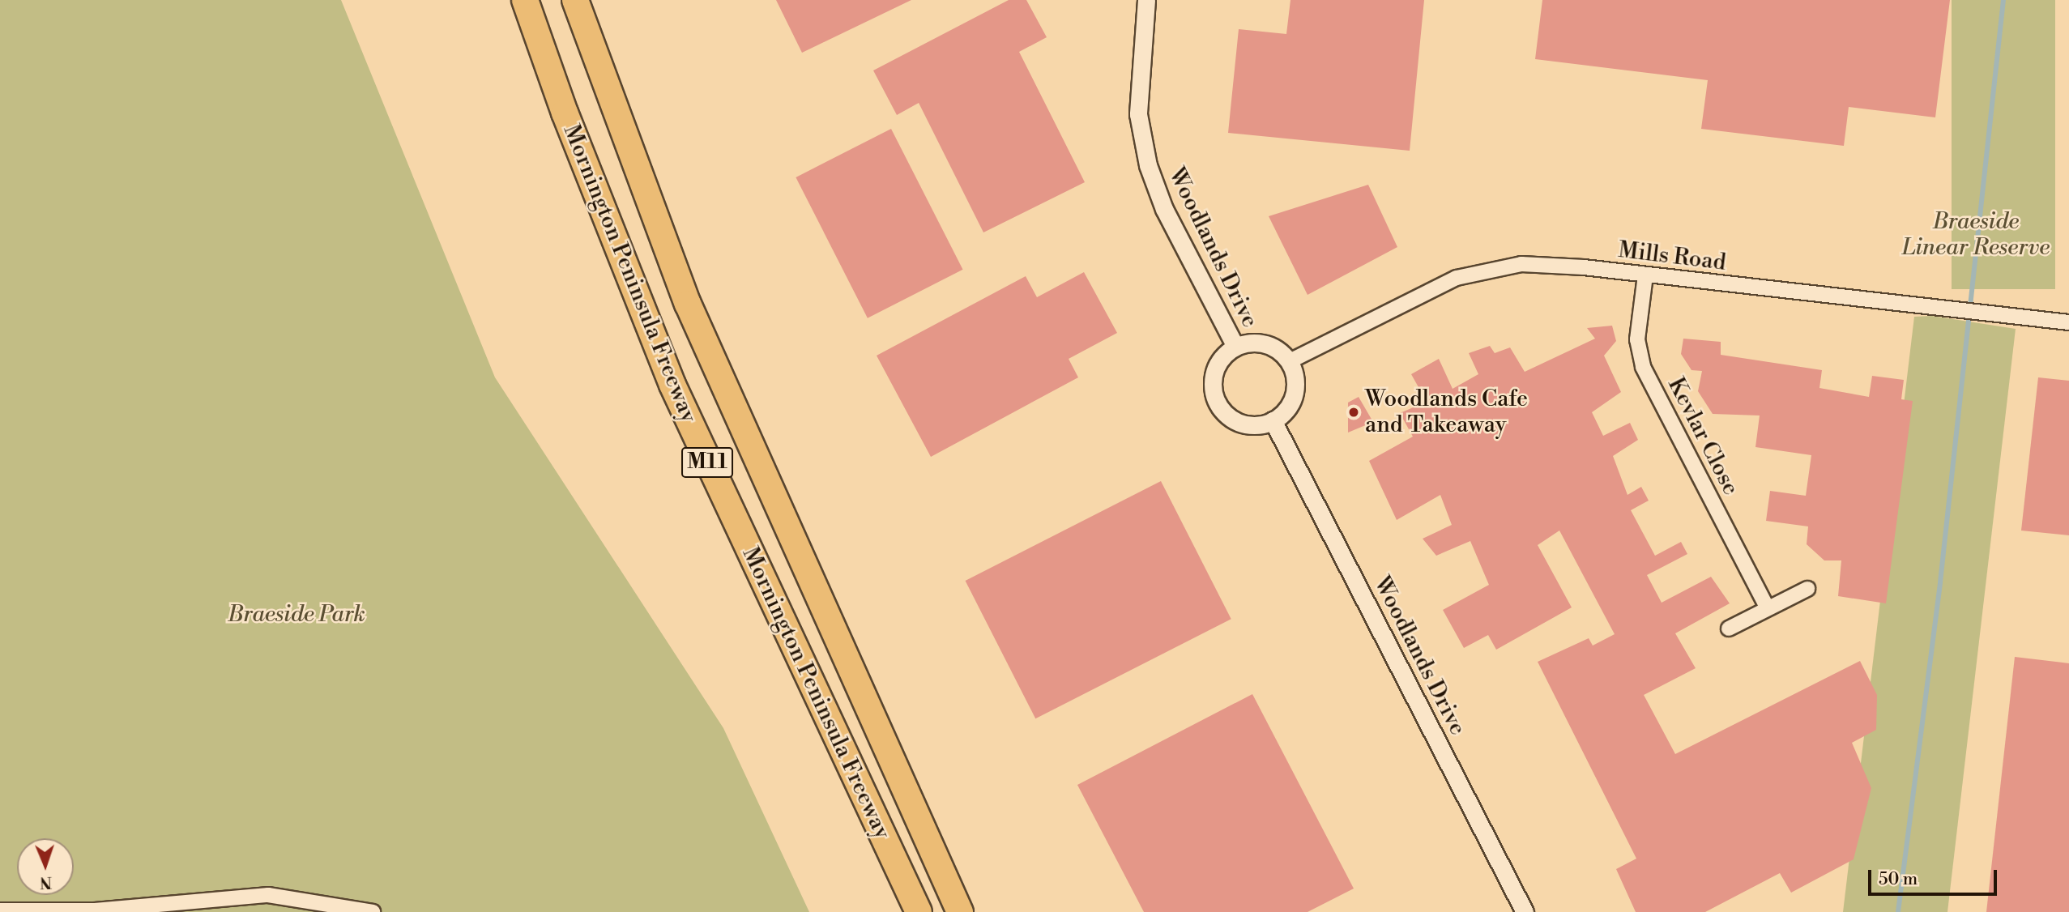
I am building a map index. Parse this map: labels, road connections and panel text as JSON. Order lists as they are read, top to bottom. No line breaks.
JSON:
{"streets":{"highway":["Mornington Peninsula Freeway","M11"],"street":["Woodlands Drive","Mills Road","Kevlar Close"]},"crossings":[["Woodlands Drive","Mills Road"],["Mills Road","Kevlar Close"]],"parks":["Braeside Linear Reserve","Braeside Park"],"places":["Woodlands Cafe and Takeaway"],"scale_bar":"50 m","north":"bottom"}
